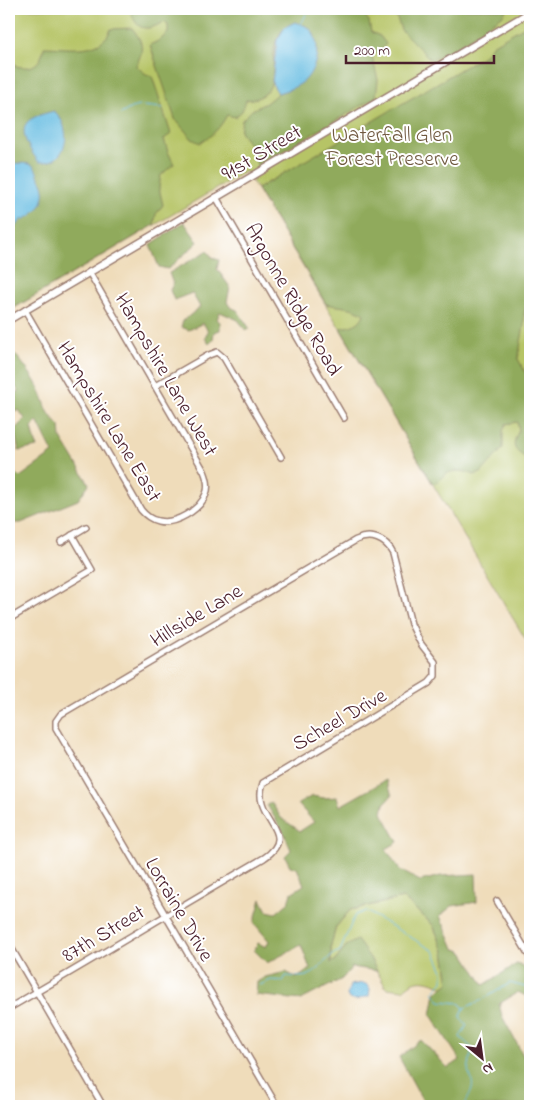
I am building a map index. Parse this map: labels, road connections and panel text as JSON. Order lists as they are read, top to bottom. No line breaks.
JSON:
{"streets":{"main road":["91st Street"],"street":["Argonne Ridge Road","Hampshire Lane West","Hampshire Lane East","Hillside Lane","Scheel Drive","Lorraine Drive","87th Street"]},"crossings":[["91st Street","Argonne Ridge Road"],["91st Street","Hampshire Lane West"],["91st Street","Hampshire Lane East"],["Hampshire Lane West","Hampshire Lane East"],["Hillside Lane","Scheel Drive"],["Hillside Lane","Lorraine Drive"],["Scheel Drive","87th Street"],["Lorraine Drive","87th Street"]],"parks":["Waterfall Glen Forest Preserve"],"scale_bar":"200 m","north":"bottom right"}
